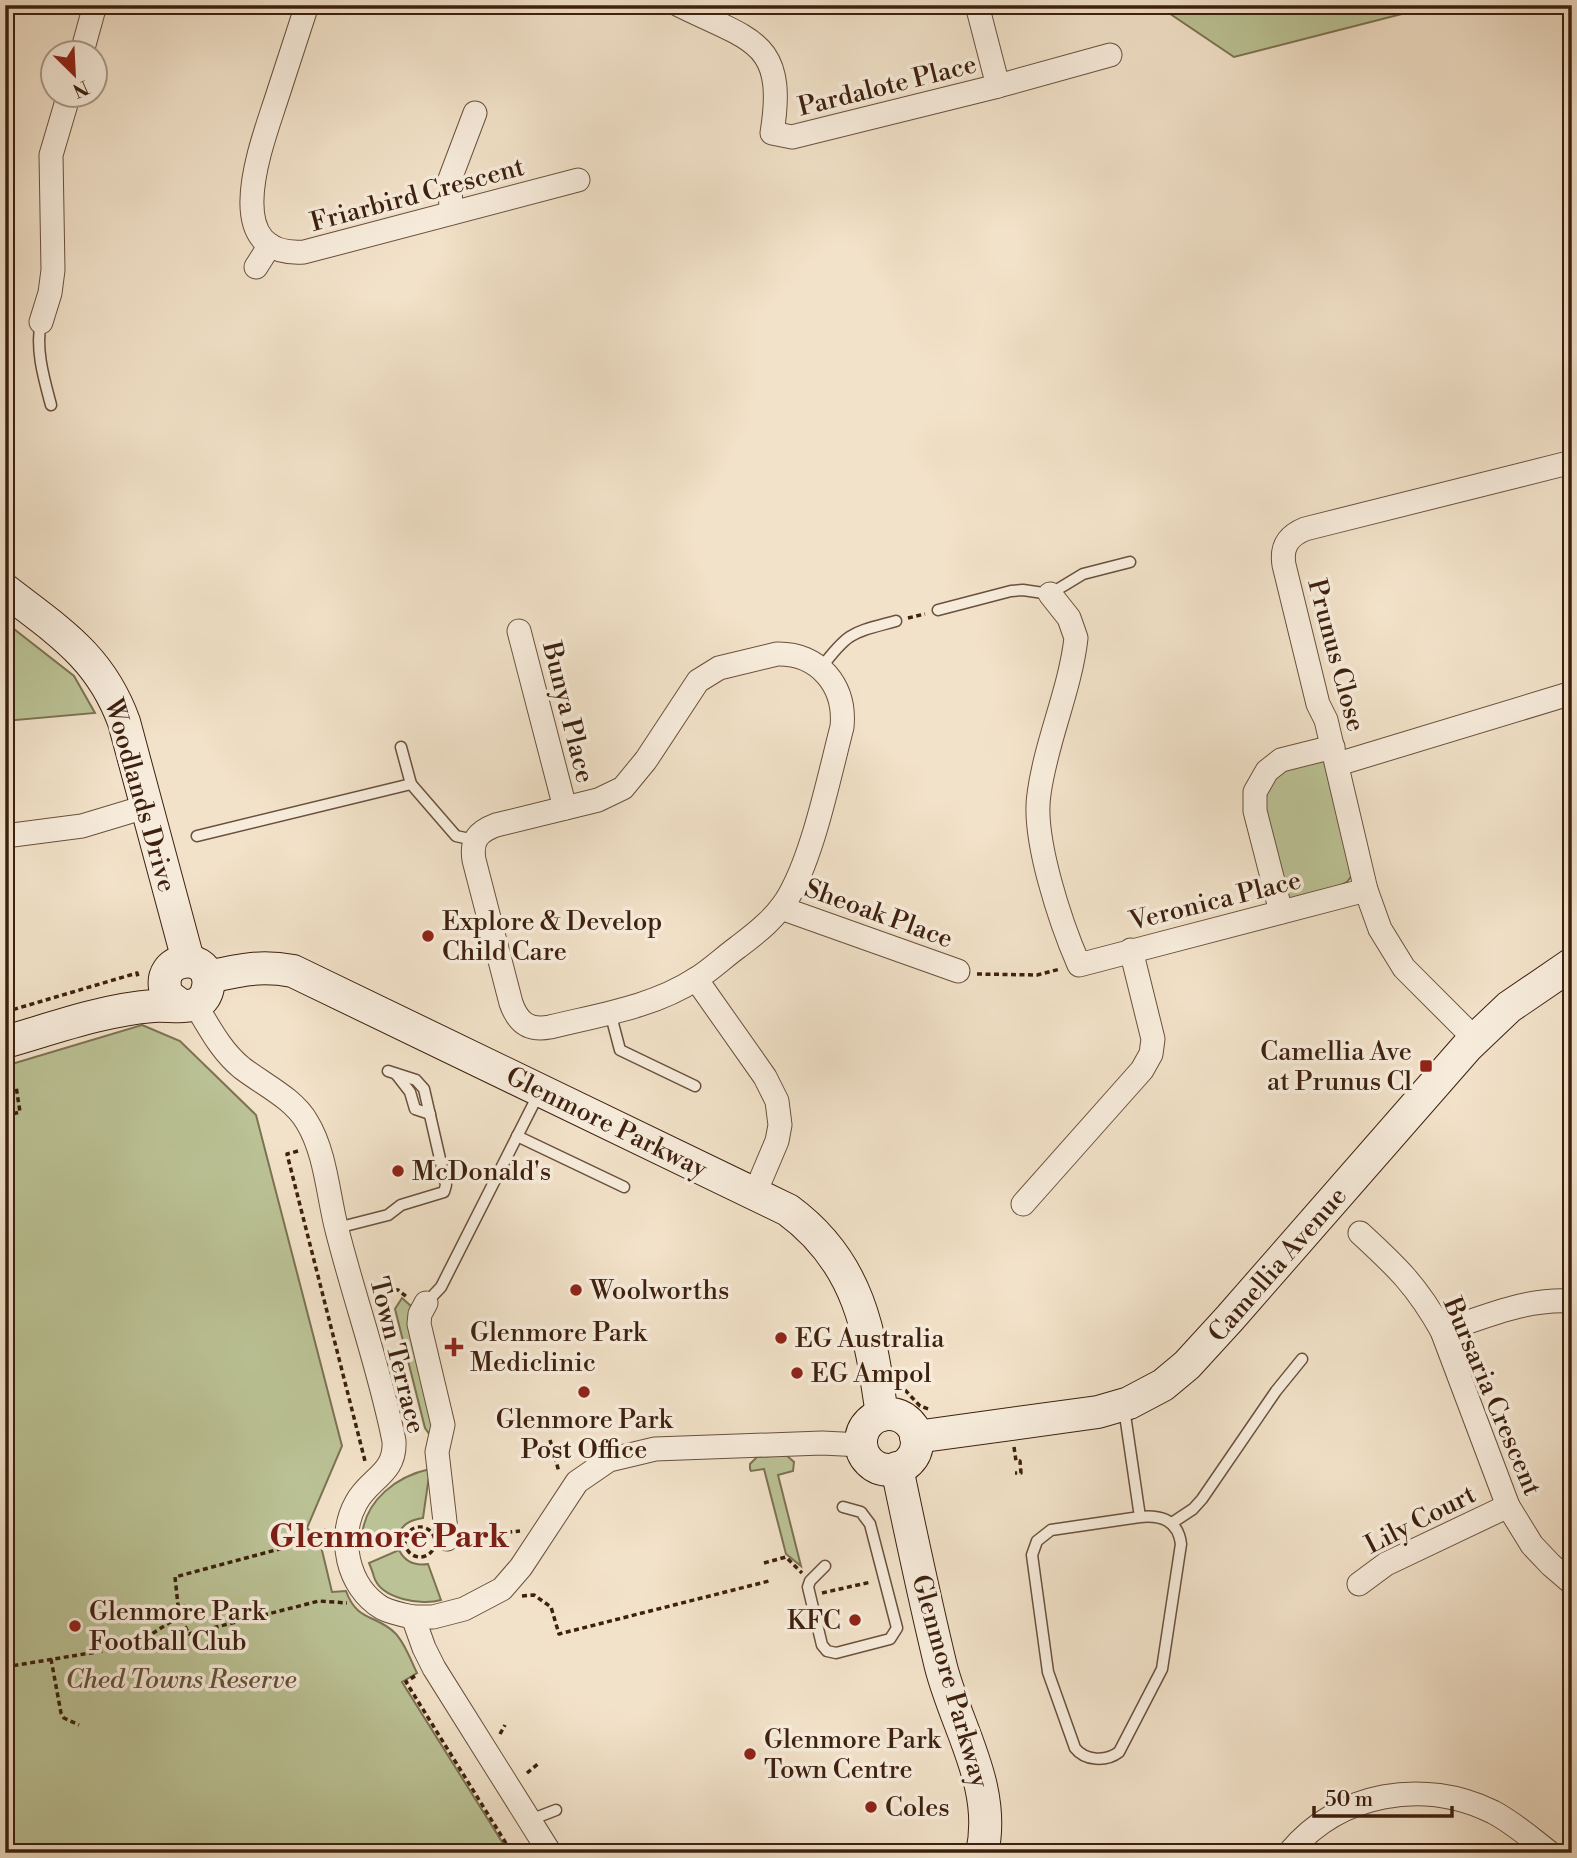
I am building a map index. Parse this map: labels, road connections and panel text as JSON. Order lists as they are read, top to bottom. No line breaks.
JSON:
{"streets":{"main road":["Woodlands Drive","Glenmore Parkway","Camellia Avenue"],"street":["Pardalote Place","Friarbird Crescent","Prunus Close","Bunya Place","Veronica Place","Sheoak Place","Town Terrace","Bursaria Crescent","Lily Court"]},"crossings":[["Prunus Close","Veronica Place"],["Prunus Close","Camellia Avenue"],["Woodlands Drive","Glenmore Parkway"],["Woodlands Drive","Town Terrace"],["Glenmore Parkway","Camellia Avenue"],["Glenmore Parkway","Town Terrace"],["Bursaria Crescent","Lily Court"]],"districts":["Glenmore Park"],"parks":["Ched Towns Reserve"],"places":{"other":["Explore & Develop Child Care","McDonald's","Woolworths","EG Australia","EG Ampol","Glenmore Park Post Office","KFC","Glenmore Park Football Club","Glenmore Park Town Centre","Coles"],"transit":["Camellia Ave at Prunus Cl"],"health":["Glenmore Park Mediclinic"]},"scale_bar":"50 m","north":"bottom right"}
